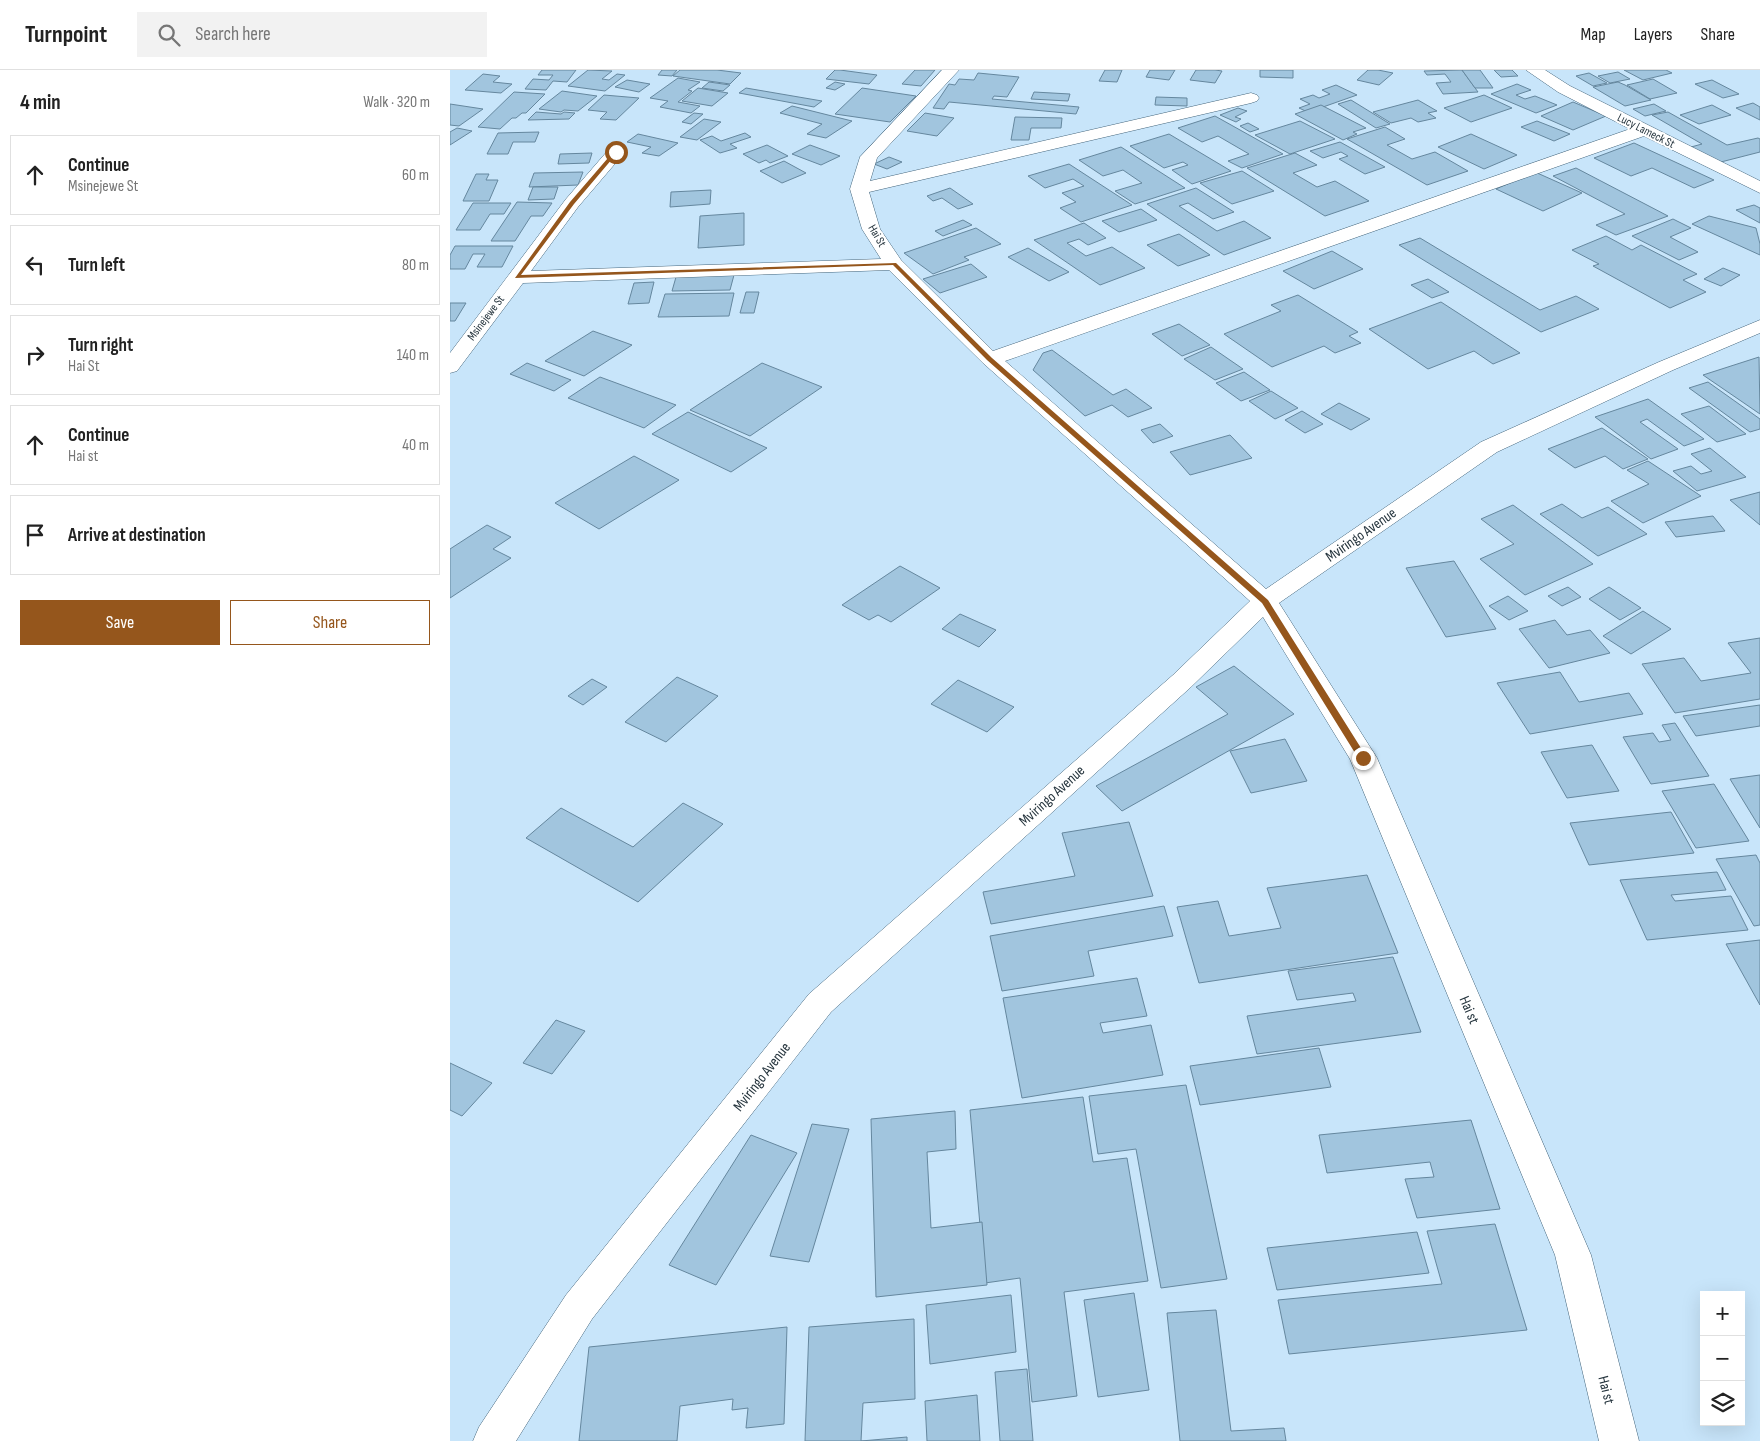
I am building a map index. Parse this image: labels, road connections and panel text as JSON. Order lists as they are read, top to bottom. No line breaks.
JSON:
{"streets":{"street":["Lucy Lameck St","Hai St","Msinejewe St","Mviringo Avenue","Hai st"]},"crossings":[["Hai St","Mviringo Avenue"],["Hai St","Hai st"],["Mviringo Avenue","Hai st"]],"page":{"header":"Turnpoint","search":"Search here","nav":["Map","Layers","Share"],"heading":["4 min","Walk · 320 m"],"list":[["Continue","Msinejewe St","60 m"],["Turn left","80 m"],["Turn right","Hai St","140 m"],["Continue","Hai st","40 m"],"Arrive at destination"],"buttons":["Save","Share"],"map_buttons":["+","−"]}}
